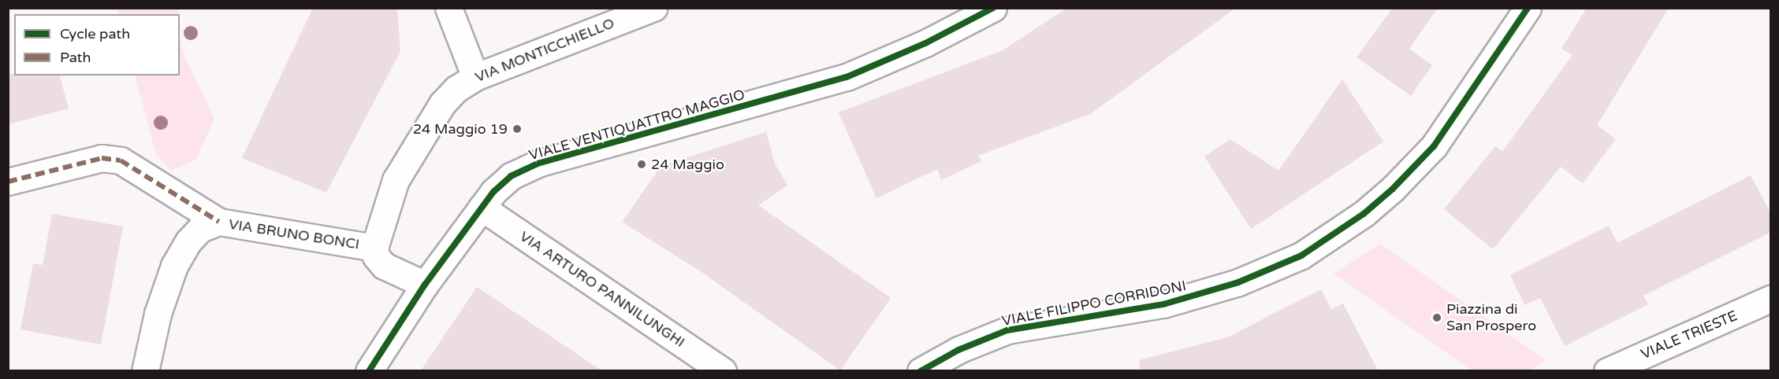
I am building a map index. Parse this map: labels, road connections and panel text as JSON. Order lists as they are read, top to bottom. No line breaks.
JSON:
{"streets":{"street":["VIA MONTICCHIELLO","VIALE VENTIQUATTRO MAGGIO","VIA BRUNO BONCI","VIA ARTURO PANNILUNGHI","VIALE FILIPPO CORRIDONI","VIALE TRIESTE"]},"crossings":[["VIA MONTICCHIELLO","VIA BRUNO BONCI"],["VIALE VENTIQUATTRO MAGGIO","VIA ARTURO PANNILUNGHI"]],"places":["24 Maggio 19","24 Maggio","Piazzina di San Prospero"],"legend":["Cycle path","Path"]}
